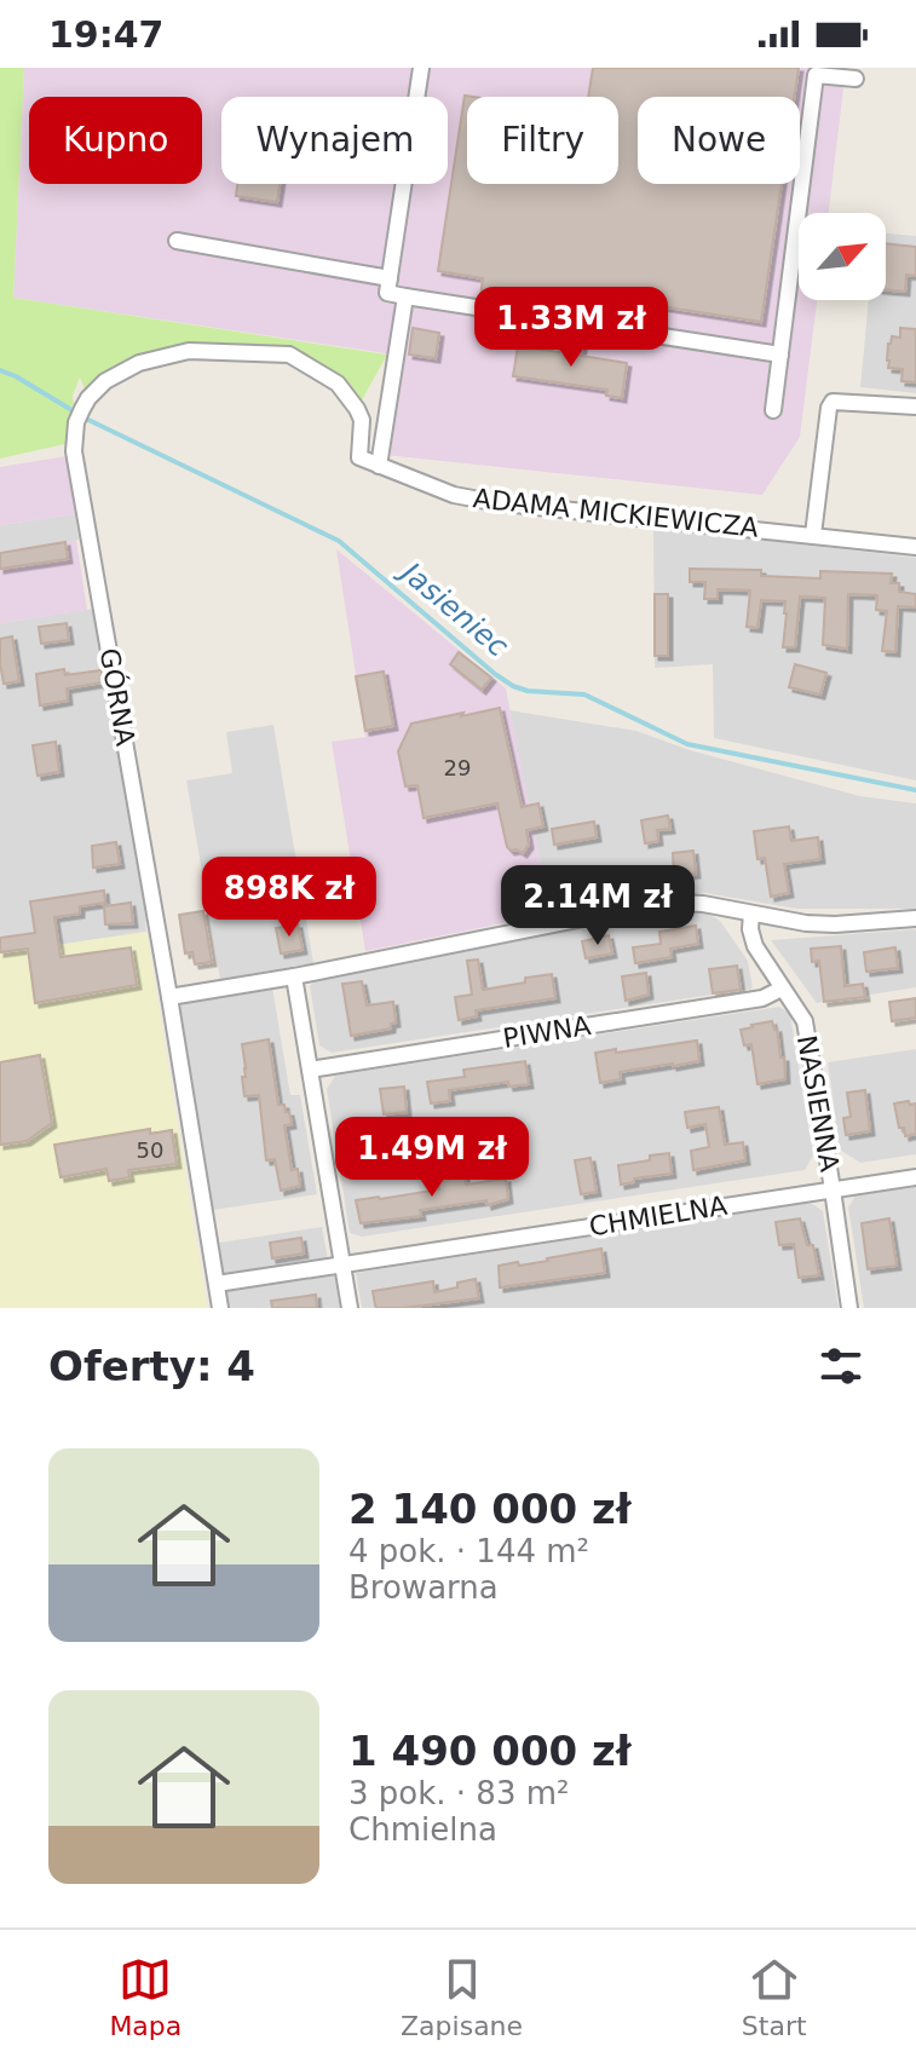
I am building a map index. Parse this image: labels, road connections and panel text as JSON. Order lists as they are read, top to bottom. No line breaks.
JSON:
{"streets":{"street":["ADAMA MICKIEWICZA","GÓRNA","PIWNA","NASIENNA","CHMIELNA"]},"crossings":[["ADAMA MICKIEWICZA","GÓRNA"],["GÓRNA","CHMIELNA"],["PIWNA","NASIENNA"],["NASIENNA","CHMIELNA"]],"water":["Jasieniec"],"house_numbers":["29","50"],"north":"top right","page":{"status":"19:47","chip":["Kupno","Wynajem","Filtry","Nowe"],"price":["1.33M zł","898K zł","2.14M zł","1.49M zł"],"heading":"Oferty: 4","list":[{"name":"2 140 000 zł","note":"4 pok. · 144 m² · Browarna"},{"name":"1 490 000 zł","note":"3 pok. · 83 m² · Chmielna"}],"tabs":["Mapa","Zapisane","Start"]}}
